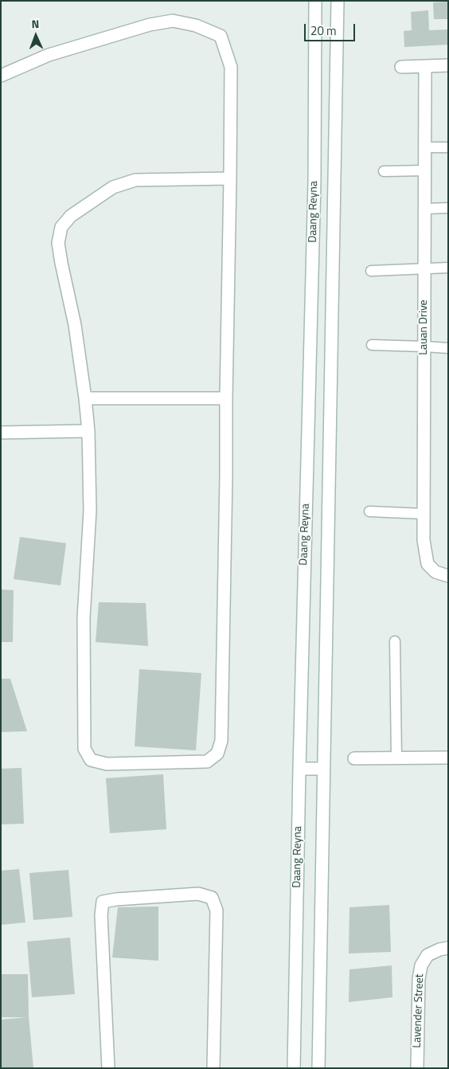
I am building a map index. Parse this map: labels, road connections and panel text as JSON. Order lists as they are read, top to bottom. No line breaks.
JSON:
{"streets":{"street":["Daang Reyna","Lauan Drive","Lavender Street"]},"scale_bar":"20 m","north":"top"}
